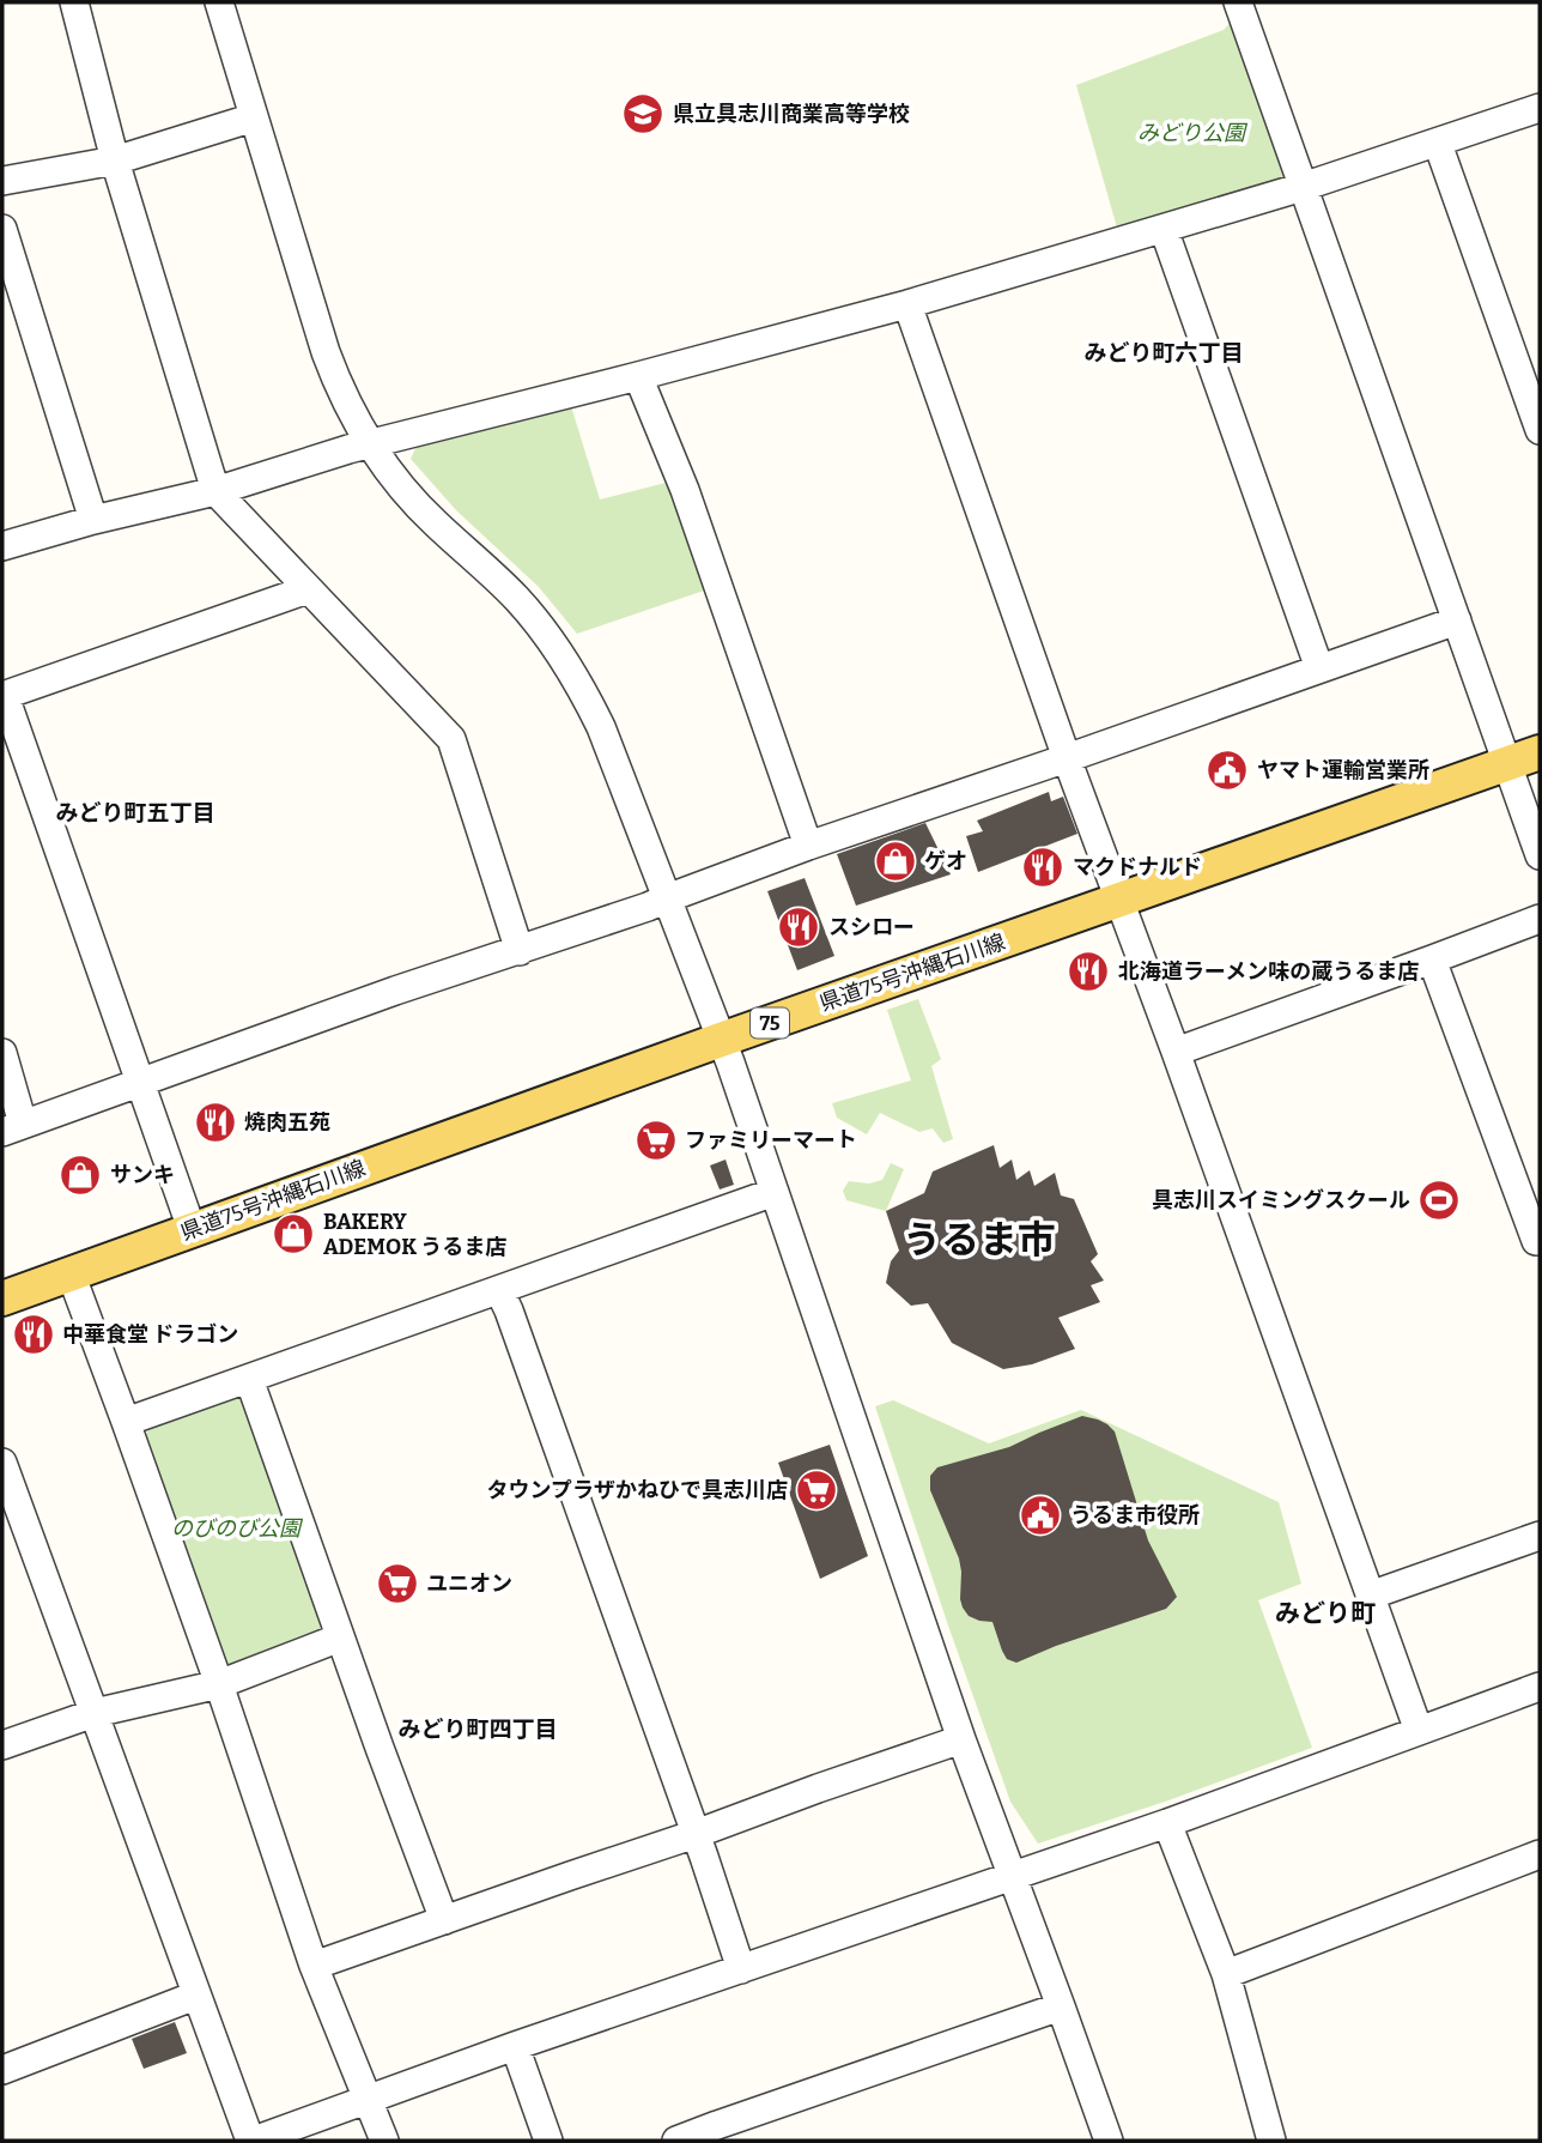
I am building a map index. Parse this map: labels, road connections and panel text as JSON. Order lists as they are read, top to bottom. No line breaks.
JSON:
{"streets":{"main road":["県道75号沖縄石川線","75"]},"districts":["みどり町六丁目","みどり町五丁目","うるま市","みどり町","みどり町四丁目"],"parks":["みどり公園","のびのび公園"],"places":{"school or university":["県立具志川商業高等学校"],"public building":["ヤマト運輸営業所","うるま市役所"],"shop":["ゲオ","サンキ","BAKERY ADEMOK うるま店"],"restaurant":["マクドナルド","スシロー","北海道ラーメン味の蔵うるま店","焼肉五苑","中華食堂 ドラゴン"],"supermarket":["ファミリーマート","タウンプラザかねひで具志川店","ユニオン"],"sports":["具志川スイミングスクール"]}}
